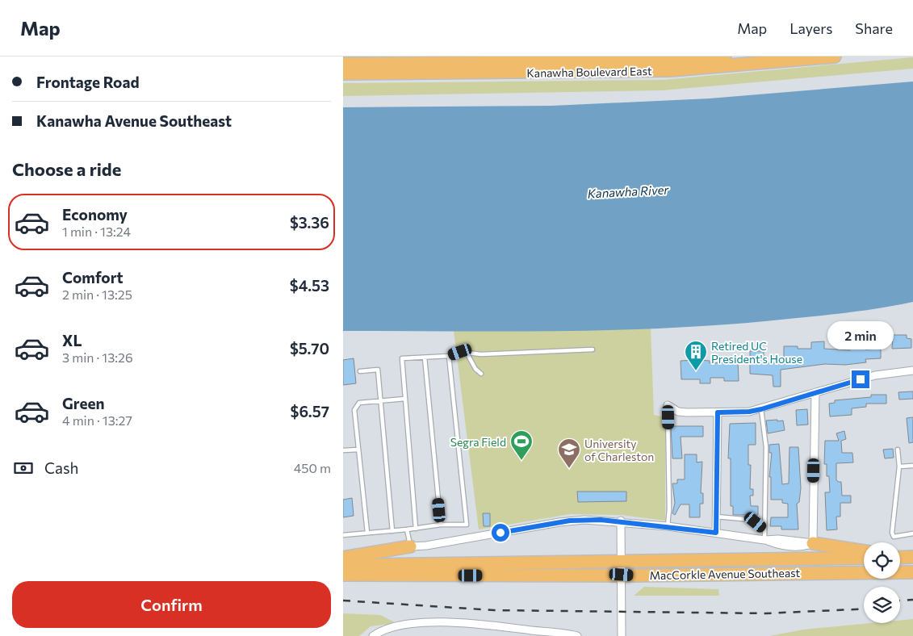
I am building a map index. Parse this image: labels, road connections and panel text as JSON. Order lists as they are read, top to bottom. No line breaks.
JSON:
{"streets":{"main road":["Kanawha Boulevard East","MacCorkle Avenue Southeast"]},"water":["Kanawha River"],"places":{"building":["Retired UC President's House"],"sports":["Segra Field"],"school or university":["University of Charleston"]},"page":{"header":"Map","nav":["Map","Layers","Share"],"banner":["Frontage Road","Kanawha Avenue Southeast"],"heading":"Choose a ride","list":[{"name":"Economy","note":"1 min · 13:24","value":"$3.36"},{"name":"Comfort","note":"2 min · 13:25","value":"$4.53"},{"name":"XL","note":"3 min · 13:26","value":"$5.70"},{"name":"Green","note":"4 min · 13:27","value":"$6.57"}],"bubble":"2 min","pay":["Cash","450 m"],"buttons":"Confirm"}}
